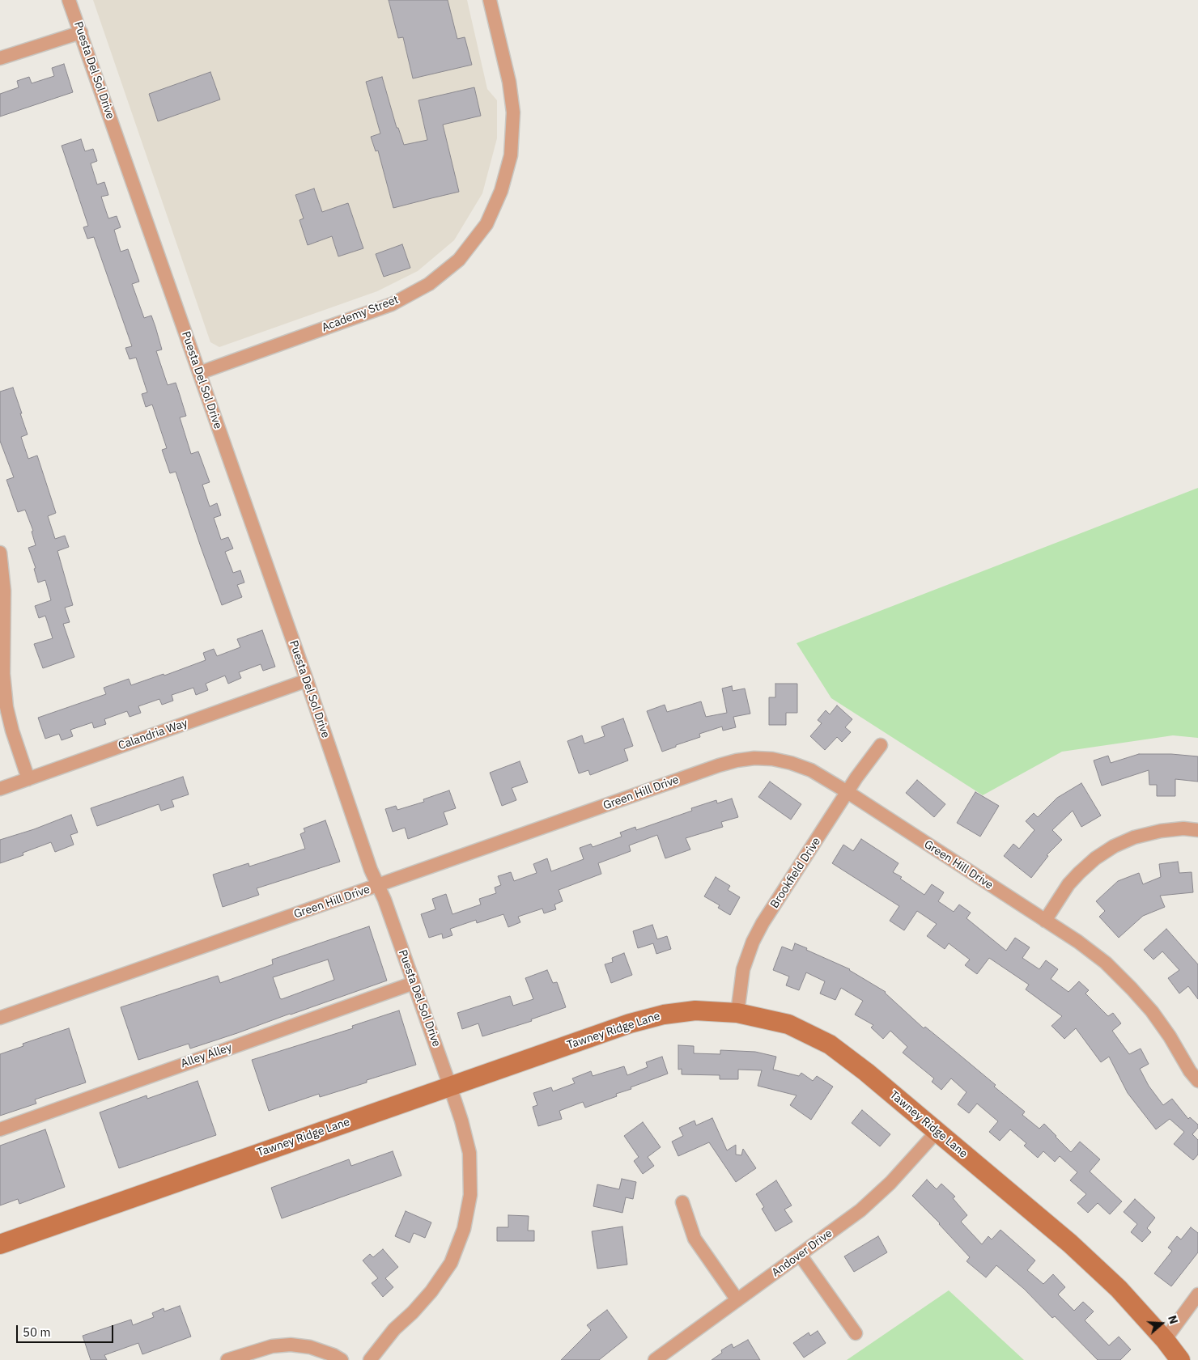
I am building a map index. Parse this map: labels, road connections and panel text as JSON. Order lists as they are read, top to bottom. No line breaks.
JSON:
{"streets":{"street":["Puesta Del Sol Drive","Academy Street","Calandria Way","Green Hill Drive","Brookfield Drive","Tawney Ridge Lane","Alley Alley","Andover Drive"]},"crossings":[["Puesta Del Sol Drive","Academy Street"],["Puesta Del Sol Drive","Calandria Way"],["Puesta Del Sol Drive","Green Hill Drive"],["Puesta Del Sol Drive","Tawney Ridge Lane"],["Puesta Del Sol Drive","Alley Alley"],["Green Hill Drive","Brookfield Drive"],["Brookfield Drive","Tawney Ridge Lane"],["Tawney Ridge Lane","Andover Drive"]],"scale_bar":"50 m","north":"right"}
